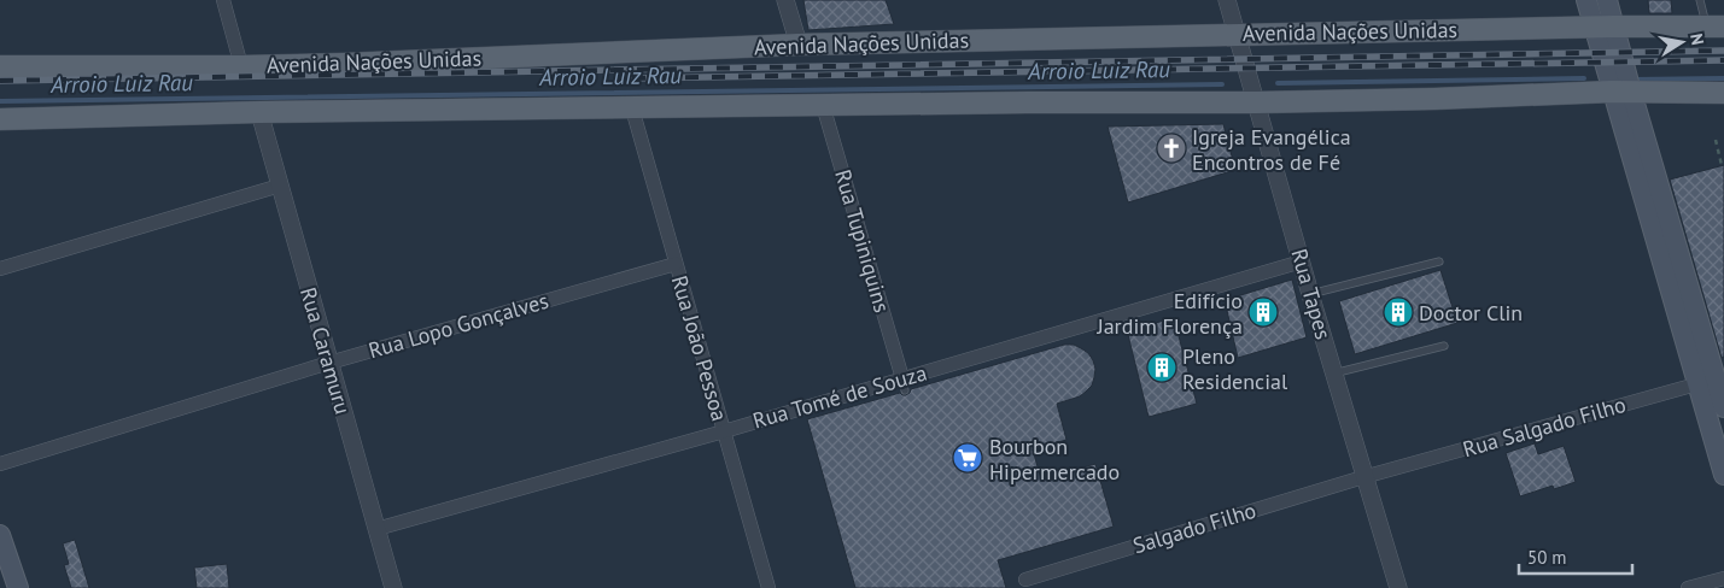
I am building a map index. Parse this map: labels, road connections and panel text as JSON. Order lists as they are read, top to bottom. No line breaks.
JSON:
{"streets":{"main road":["Avenida Nações Unidas"],"street":["Rua Tupiniquins","Rua Tapes","Rua Lopo Gonçalves","Rua João Pessoa","Rua Caramuru","Rua Tomé de Souza","Rua Salgado Filho","Salgado Filho"]},"crossings":[["Avenida Nações Unidas","Rua Tapes"],["Rua Tupiniquins","Rua Tomé de Souza"],["Rua Tapes","Rua Tomé de Souza"],["Rua Tapes","Rua Salgado Filho"],["Rua Tapes","Salgado Filho"],["Rua Lopo Gonçalves","Rua João Pessoa"],["Rua Lopo Gonçalves","Rua Caramuru"],["Rua João Pessoa","Rua Tomé de Souza"],["Rua Caramuru","Rua Tomé de Souza"],["Rua Salgado Filho","Salgado Filho"]],"water":["Arroio Luiz Rau"],"places":{"church":["Igreja Evangélica Encontros de Fé"],"building":["Edifício Jardim Florença","Doctor Clin","Pleno Residencial"],"supermarket":["Bourbon Hipermercado"]},"scale_bar":"50 m","north":"right"}
